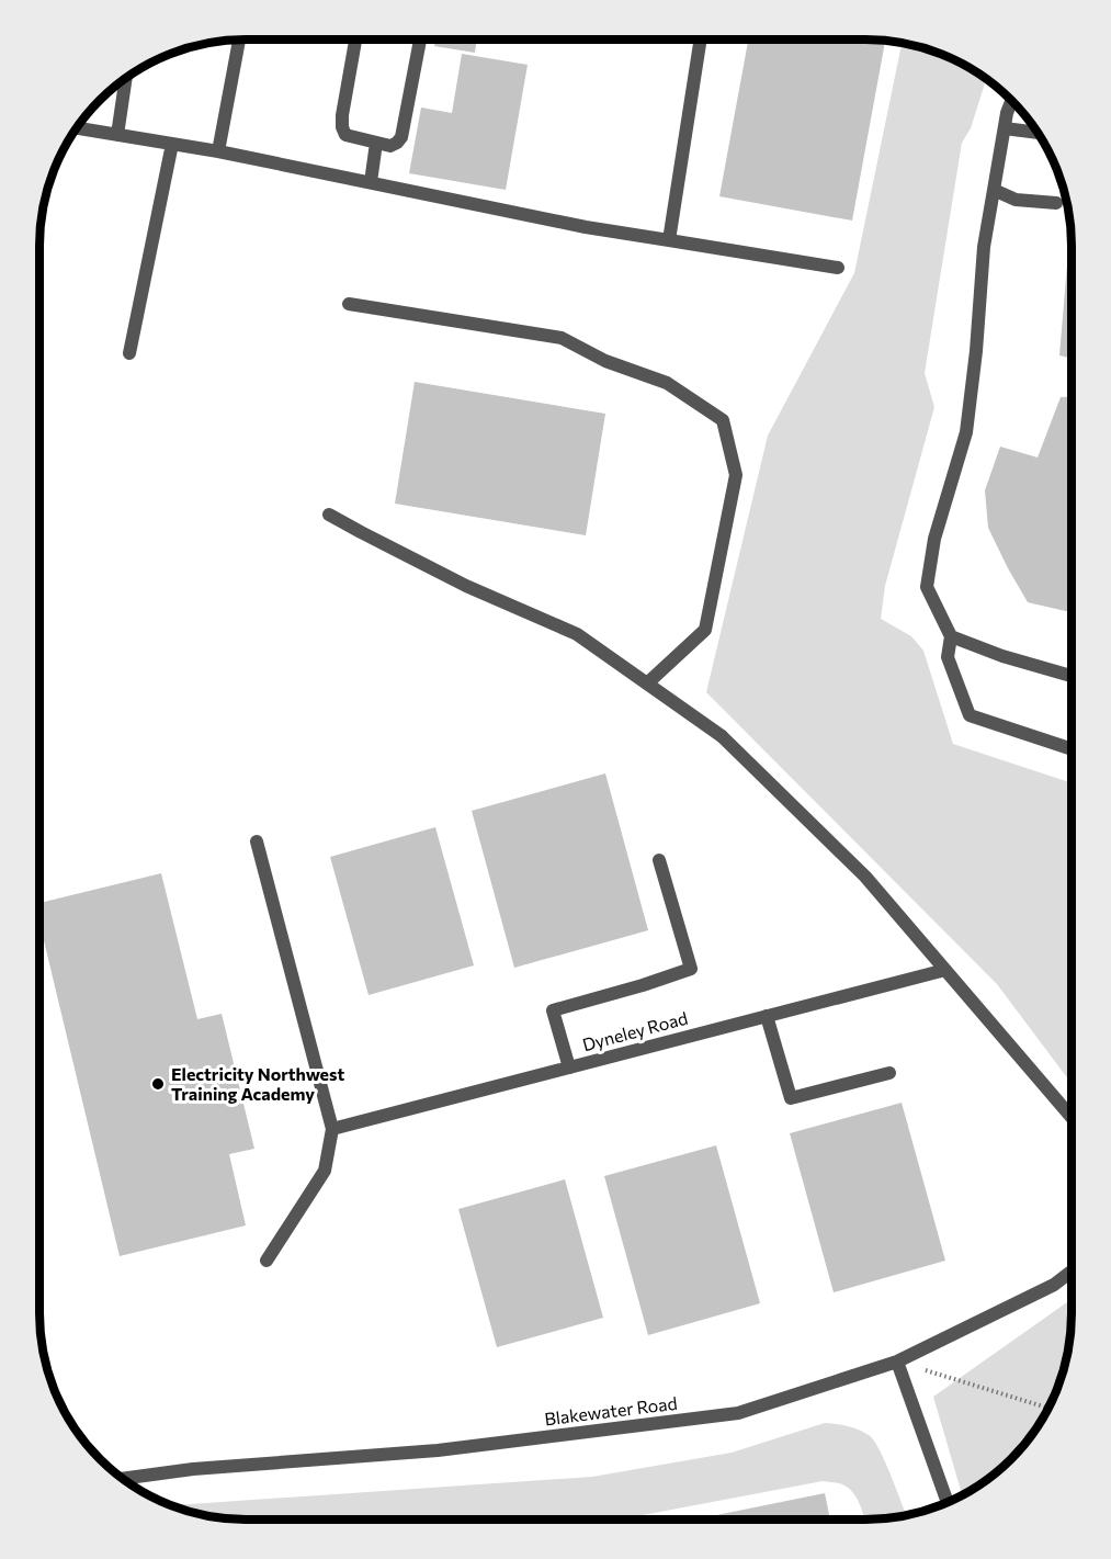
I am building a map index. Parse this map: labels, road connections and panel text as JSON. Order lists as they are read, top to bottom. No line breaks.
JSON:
{"streets":{"street":["Dyneley Road","Blakewater Road"]},"places":["Electricity Northwest Training Academy"]}
